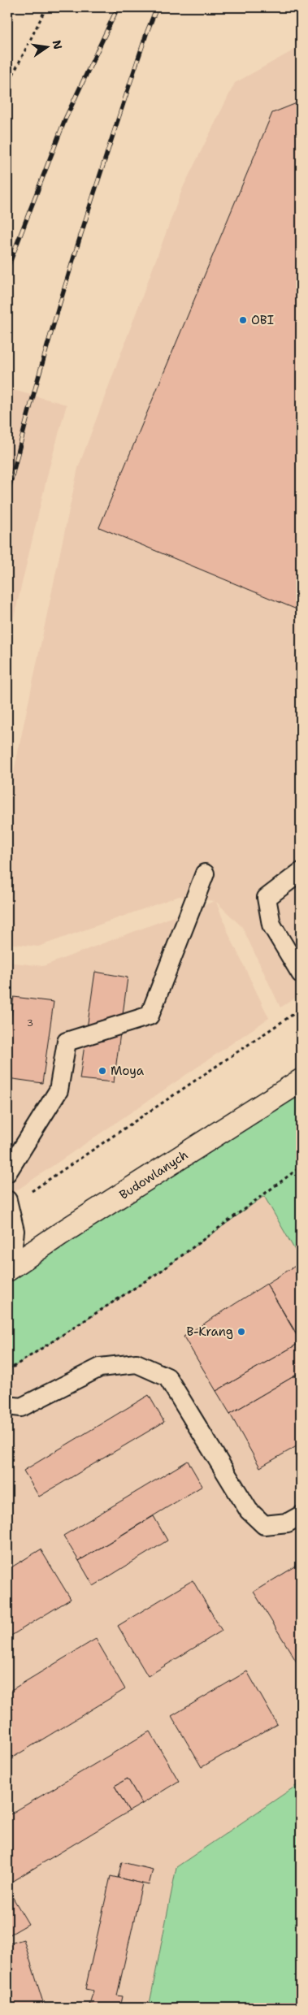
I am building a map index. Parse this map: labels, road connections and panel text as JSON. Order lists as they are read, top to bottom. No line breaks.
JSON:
{"streets":{"main road":["Budowlanych"]},"places":["OBI","Moya","B-Krang"],"house_numbers":["3"],"north":"right"}
